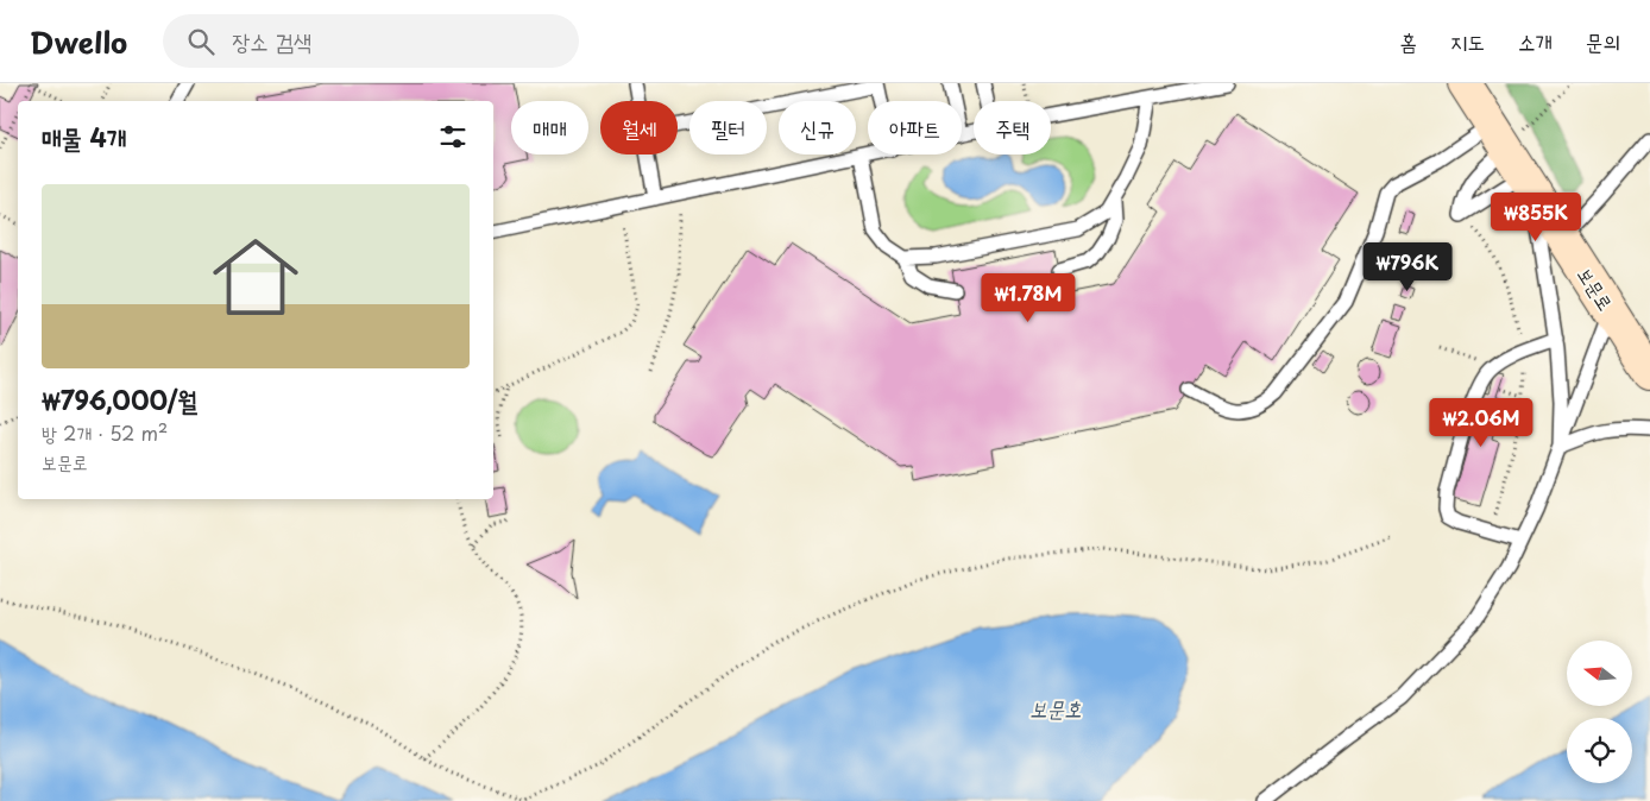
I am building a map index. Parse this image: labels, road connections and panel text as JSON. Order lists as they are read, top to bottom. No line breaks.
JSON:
{"streets":{"street":["보문로"]},"water":["보문호"],"north":"left","page":{"header":"Dwello","search":"장소 검색","nav":["홈","지도","소개","문의"],"chip":["매매","월세","필터","신규","아파트","주택"],"heading":"매물 4개","list":[{"name":"₩796,000/월","note":"방 2개 · 52 m² · 보문로"}],"price":["₩855K","₩796K","₩1.78M","₩2.06M"]}}
